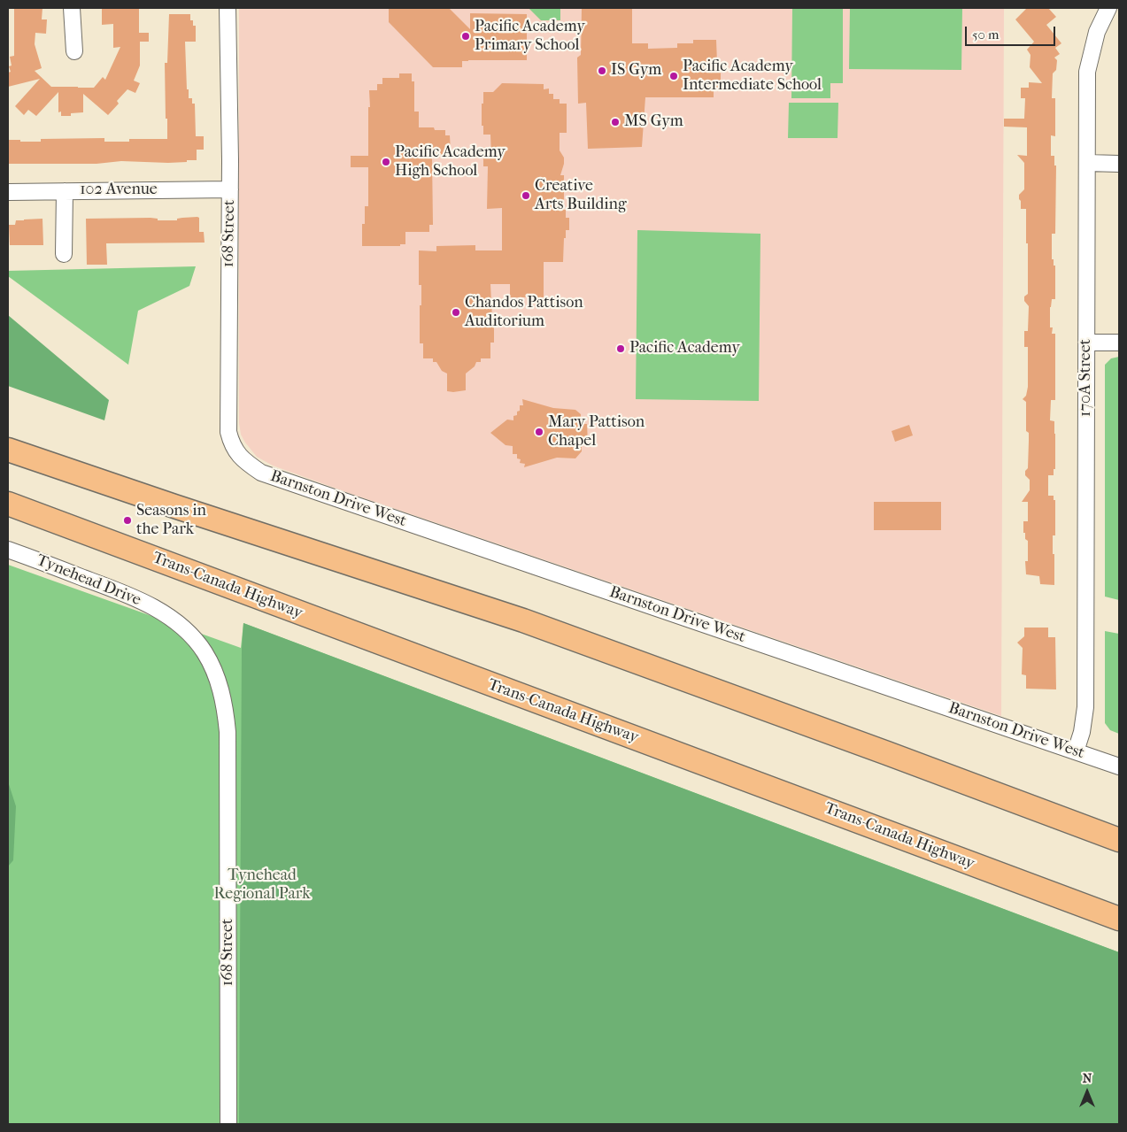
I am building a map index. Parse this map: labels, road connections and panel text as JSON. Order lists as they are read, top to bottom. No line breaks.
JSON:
{"streets":{"highway":["Trans-Canada Highway"],"street":["102 Avenue","168 Street","170A Street","Barnston Drive West","Tynehead Drive"]},"crossings":[["102 Avenue","168 Street"],["168 Street","Barnston Drive West"],["168 Street","Tynehead Drive"],["170A Street","Barnston Drive West"]],"parks":["Tynehead Regional Park"],"places":["Pacific Academy Primary School","IS Gym","Pacific Academy Intermediate School","MS Gym","Pacific Academy High School","Creative Arts Building","Chandos Pattison Auditorium","Pacific Academy","Mary Pattison Chapel","Seasons in the Park"],"scale_bar":"50 m","north":"top"}
